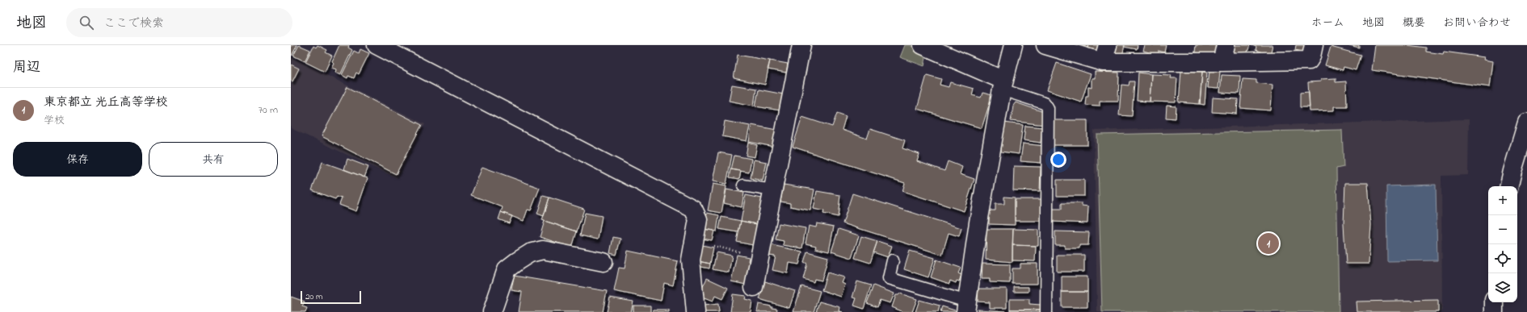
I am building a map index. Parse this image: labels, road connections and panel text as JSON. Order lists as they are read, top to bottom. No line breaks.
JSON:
{"scale_bar":"20 m","page":{"header":"地図","search":"ここで検索","nav":["ホーム","地図","概要","お問い合わせ"],"heading":"周辺","list":[{"mark":"1","name":"東京都立 光丘高等学校","note":"学校","value":"70 m"}],"buttons":["保存","共有"],"map_buttons":["+","−"],"pins":"1","scale":"20 m"}}
